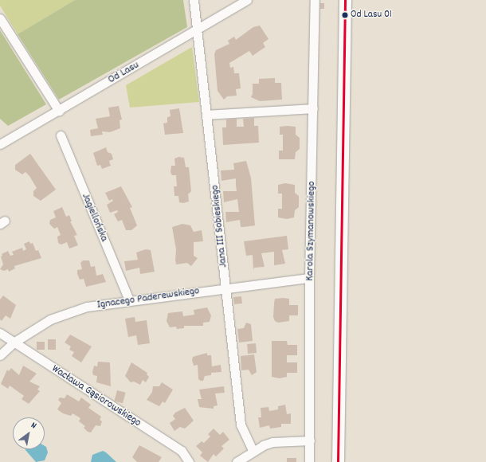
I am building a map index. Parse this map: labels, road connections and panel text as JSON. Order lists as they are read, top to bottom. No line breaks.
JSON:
{"streets":{"street":["Od Lasu","Jagiellońska","Jana III Sobieskiego","Karola Szymanowskiego","Ignacego Paderewskiego","Wacława Gąsiorowskiego"]},"crossings":[["Od Lasu","Jana III Sobieskiego"],["Jagiellońska","Ignacego Paderewskiego"],["Jana III Sobieskiego","Ignacego Paderewskiego"],["Karola Szymanowskiego","Ignacego Paderewskiego"],["Ignacego Paderewskiego","Wacława Gąsiorowskiego"]],"places":["Od Lasu 01"],"north":"top right"}
